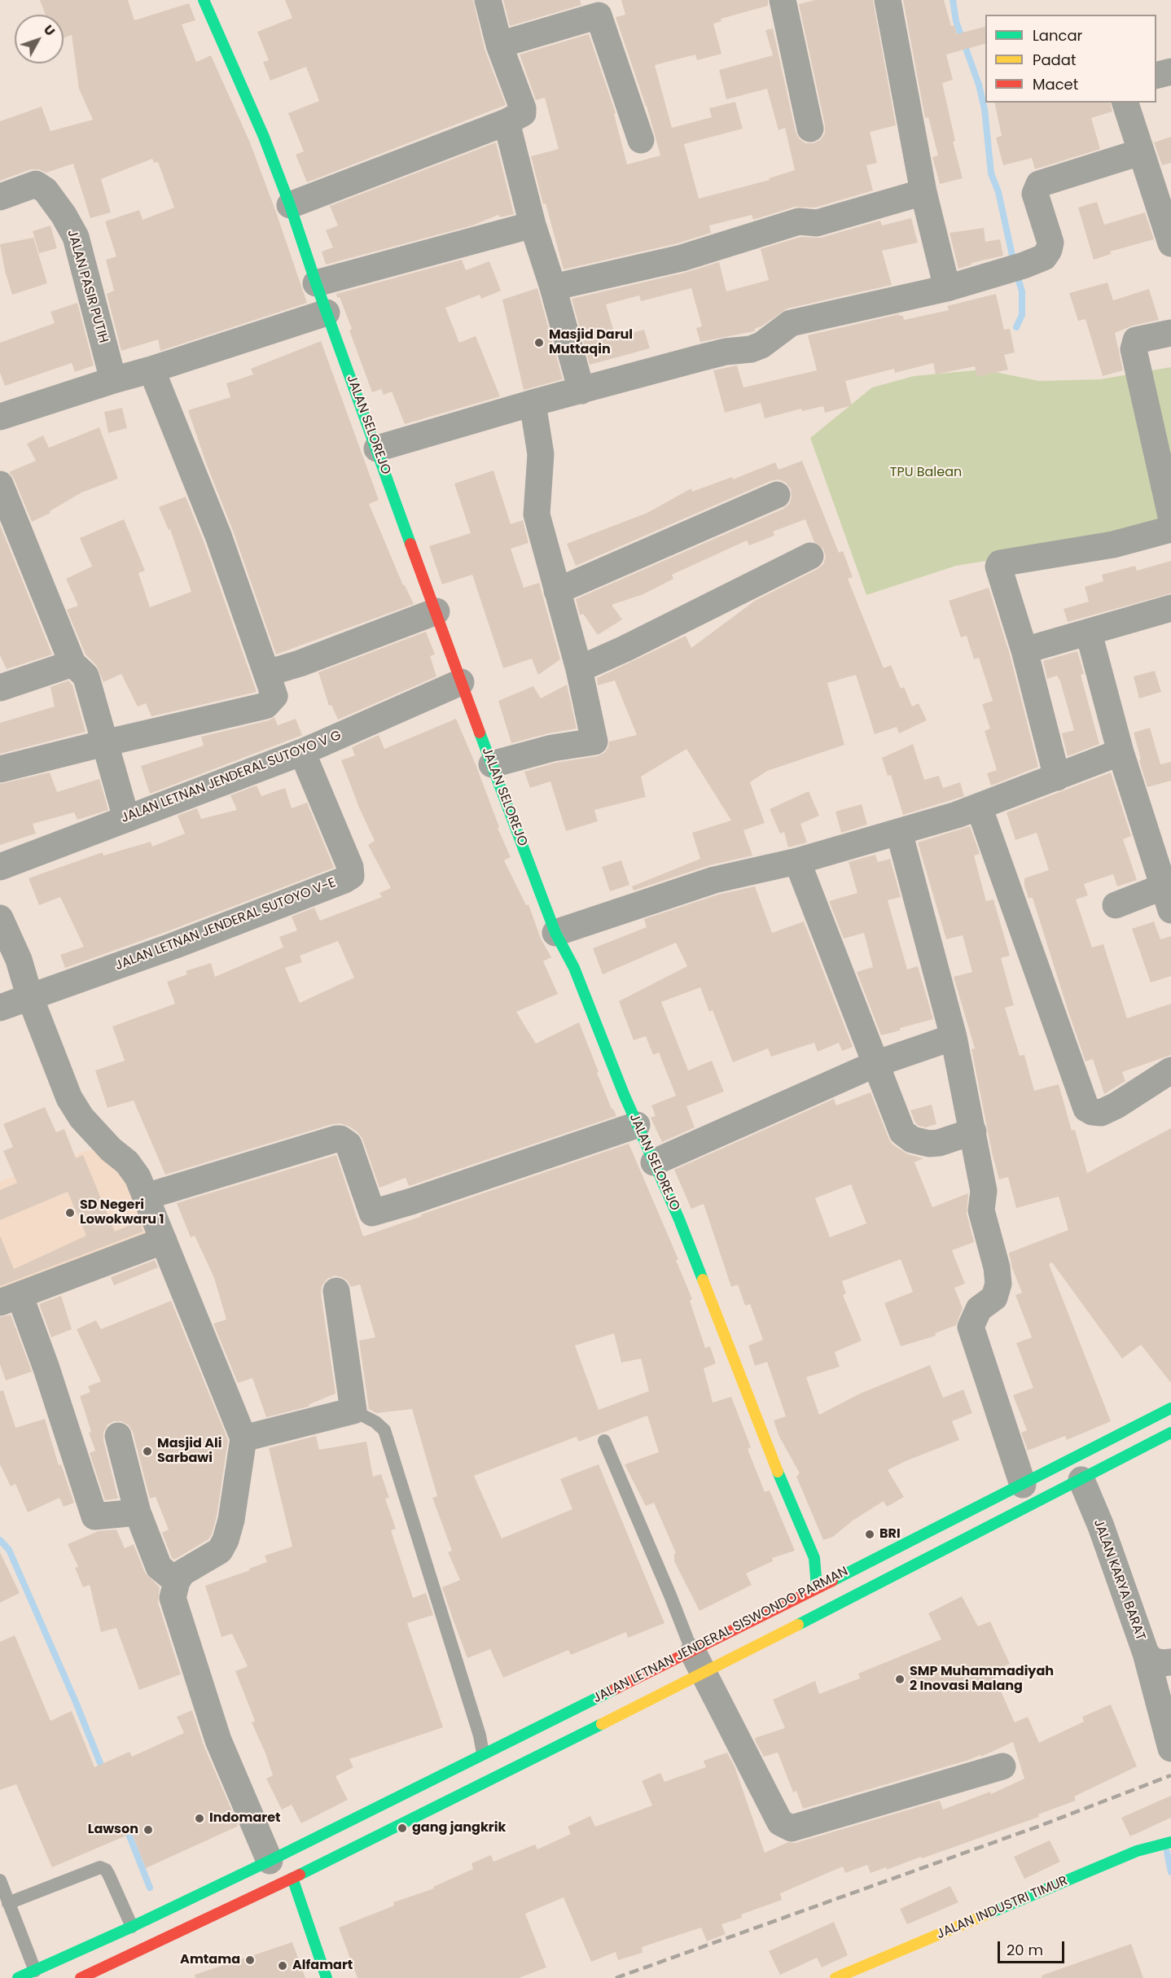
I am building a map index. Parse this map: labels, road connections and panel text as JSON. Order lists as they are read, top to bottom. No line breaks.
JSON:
{"streets":{"main road":["JALAN SELOREJO","JALAN LETNAN JENDERAL SISWONDO PARMAN","JALAN INDUSTRI TIMUR"],"street":["JALAN PASIR PUTIH","JALAN LETNAN JENDERAL SUTOYO V G","JALAN LETNAN JENDERAL SUTOYO V-E","JALAN KARYA BARAT"]},"crossings":[["JALAN SELOREJO","JALAN LETNAN JENDERAL SUTOYO V G"],["JALAN SELOREJO","JALAN LETNAN JENDERAL SISWONDO PARMAN"],["JALAN LETNAN JENDERAL SUTOYO V G","JALAN LETNAN JENDERAL SUTOYO V-E"],["JALAN KARYA BARAT","JALAN LETNAN JENDERAL SISWONDO PARMAN"]],"parks":["TPU Balean"],"places":["Masjid Darul Muttaqin","SD Negeri Lowokwaru 1","Masjid Ali Sarbawi","BRI","SMP Muhammadiyah 2 Inovasi Malang","Indomaret","gang jangkrik","Lawson","Amtama","Alfamart"],"legend":["Lancar","Padat","Macet"],"scale_bar":"20 m","north":"top right"}
